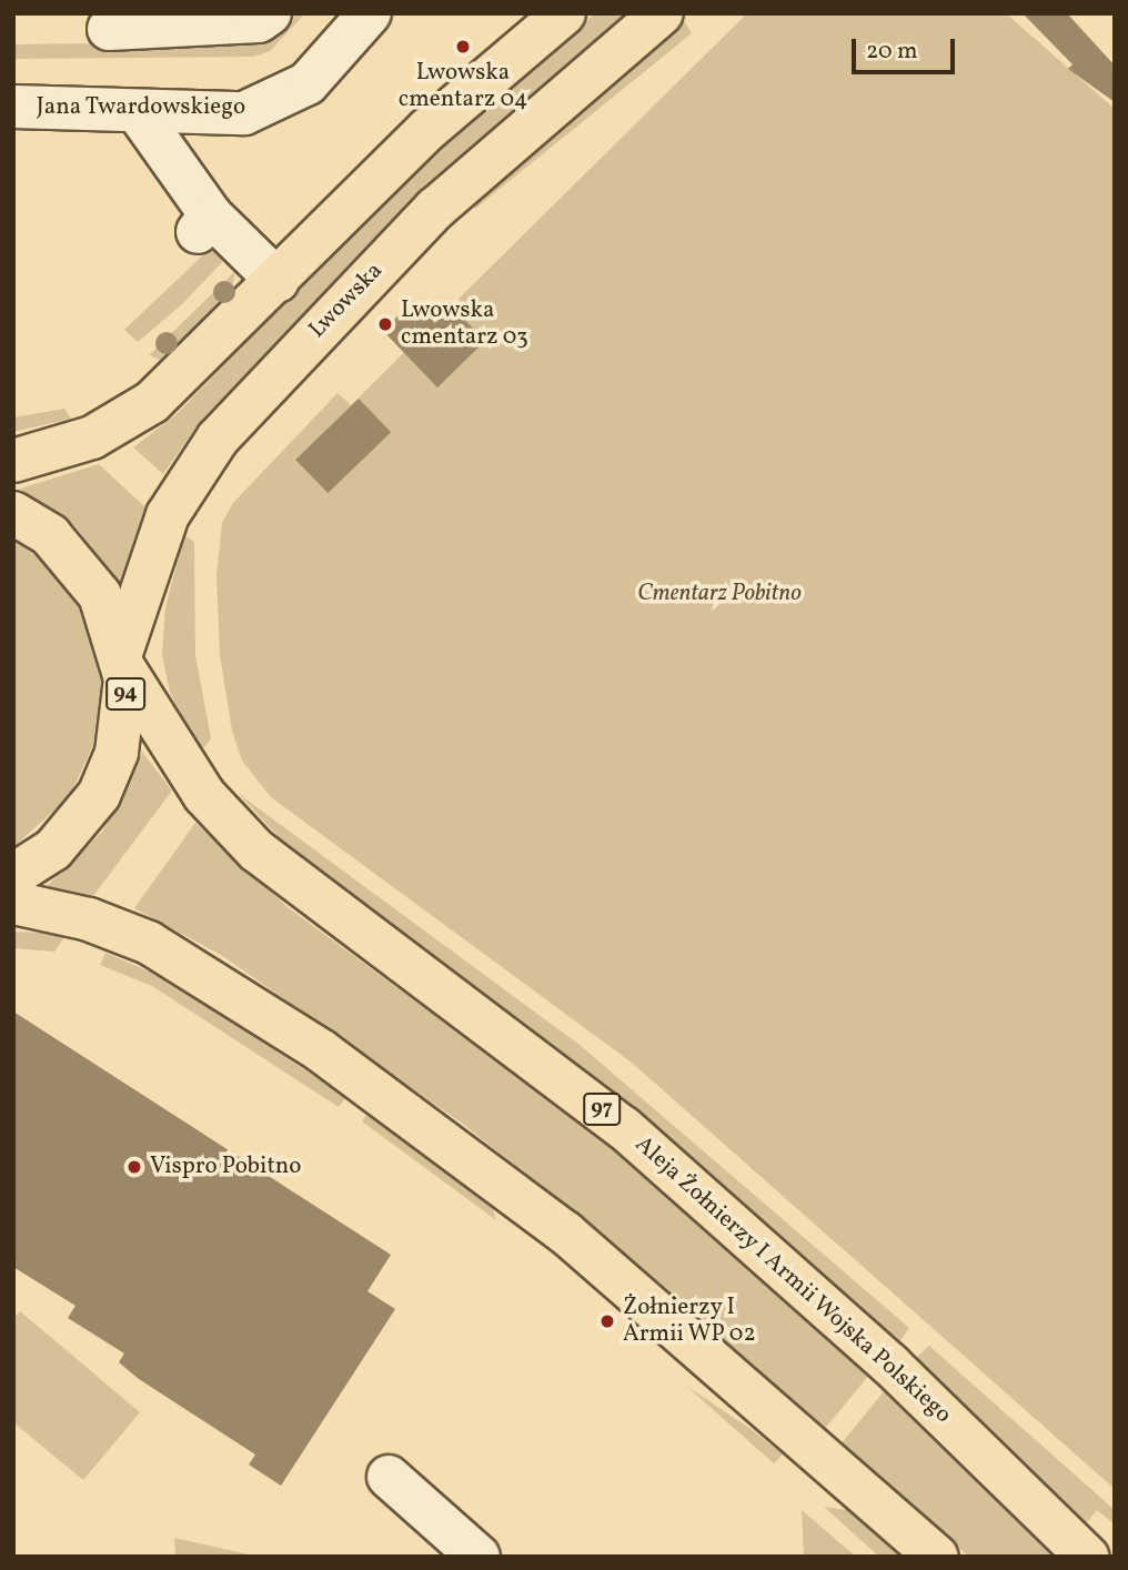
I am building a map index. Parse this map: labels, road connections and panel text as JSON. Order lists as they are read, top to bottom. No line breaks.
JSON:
{"streets":{"main road":["Lwowska","94","97","Aleja Żołnierzy I Armii Wojska Polskiego"],"street":["Jana Twardowskiego"]},"crossings":[["Lwowska","94"],["Lwowska","Aleja Żołnierzy I Armii Wojska Polskiego"],["94","Aleja Żołnierzy I Armii Wojska Polskiego"]],"parks":["Cmentarz Pobitno"],"places":["Lwowska cmentarz 04","Lwowska cmentarz 03","Vispro Pobitno","Żołnierzy I Armii WP 02"],"scale_bar":"20 m"}
